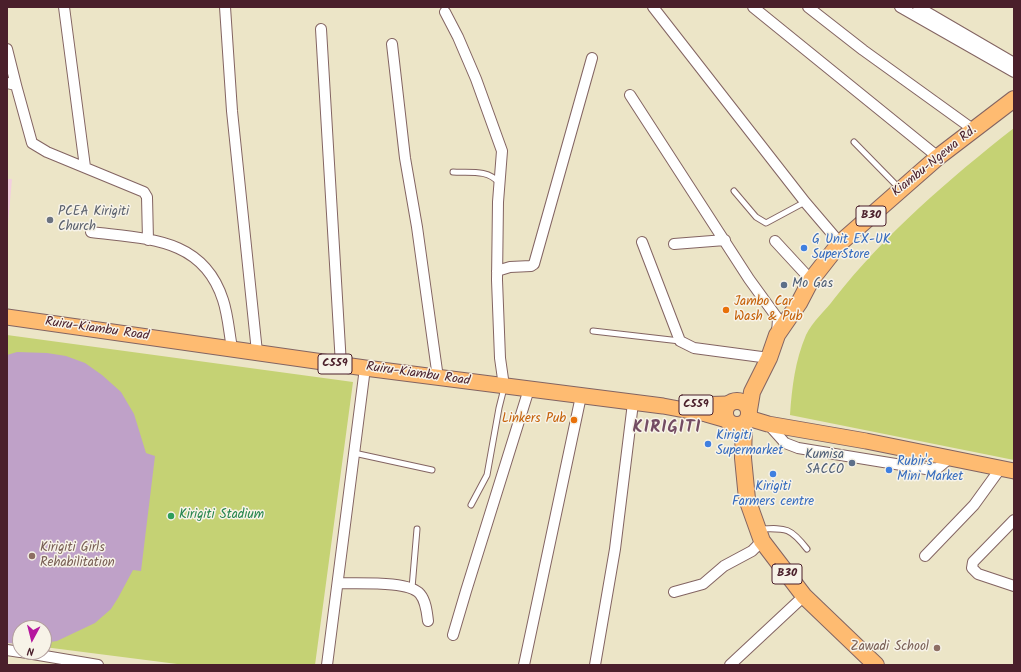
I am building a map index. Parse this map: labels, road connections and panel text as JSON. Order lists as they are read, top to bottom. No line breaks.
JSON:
{"streets":{"highway":["Kiambu-Ngewa Rd.","B30"],"main road":["Ruiru-Kiambu Road","C559"]},"crossings":[["Kiambu-Ngewa Rd.","B30"],["B30","C559"],["Ruiru-Kiambu Road","C559"]],"districts":["KIRIGITI"],"places":["PCEA Kirigiti Church","G Unit EX-UK SuperStore","Mo Gas","Jambo Car Wash & Pub","Linkers Pub","Kirigiti Supermarket","Kumisa SACCO","Rubir's Mini Market","Kirigiti Farmers centre","Kirigiti Stadium","Kirigiti Girls Rehabilitation","Zawadi School"],"north":"bottom"}
